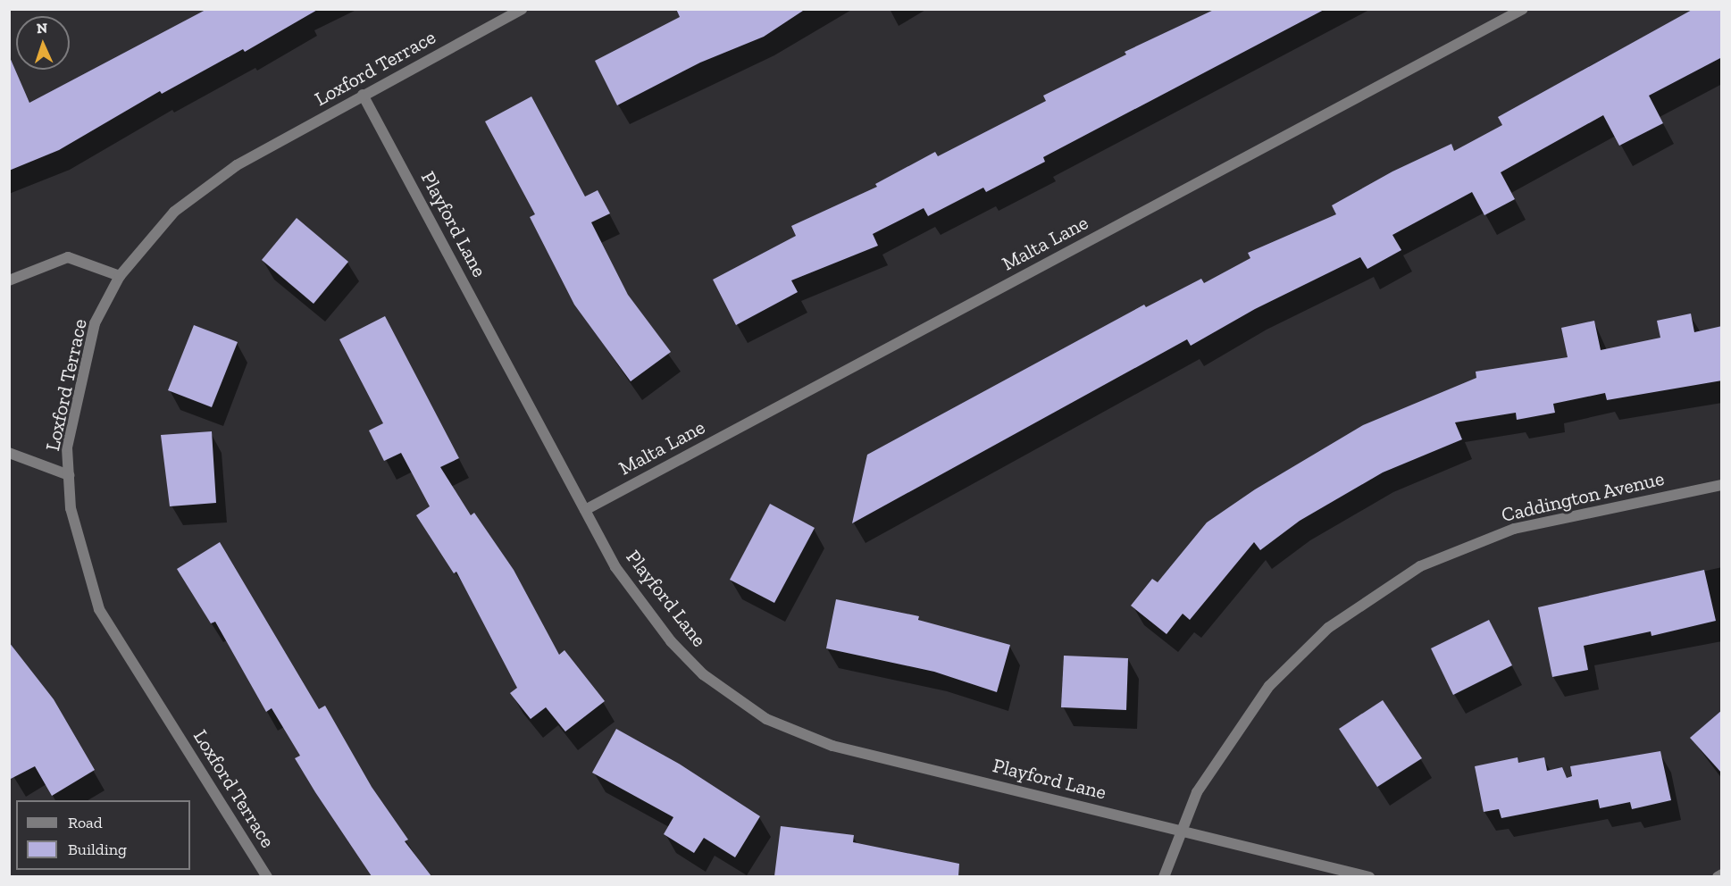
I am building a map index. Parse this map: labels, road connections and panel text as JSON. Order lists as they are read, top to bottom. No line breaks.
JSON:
{"streets":{"street":["Loxford Terrace","Playford Lane","Malta Lane","Caddington Avenue"]},"crossings":[["Loxford Terrace","Playford Lane"],["Playford Lane","Malta Lane"],["Playford Lane","Caddington Avenue"]],"legend":["Road","Building"],"north":"top"}
